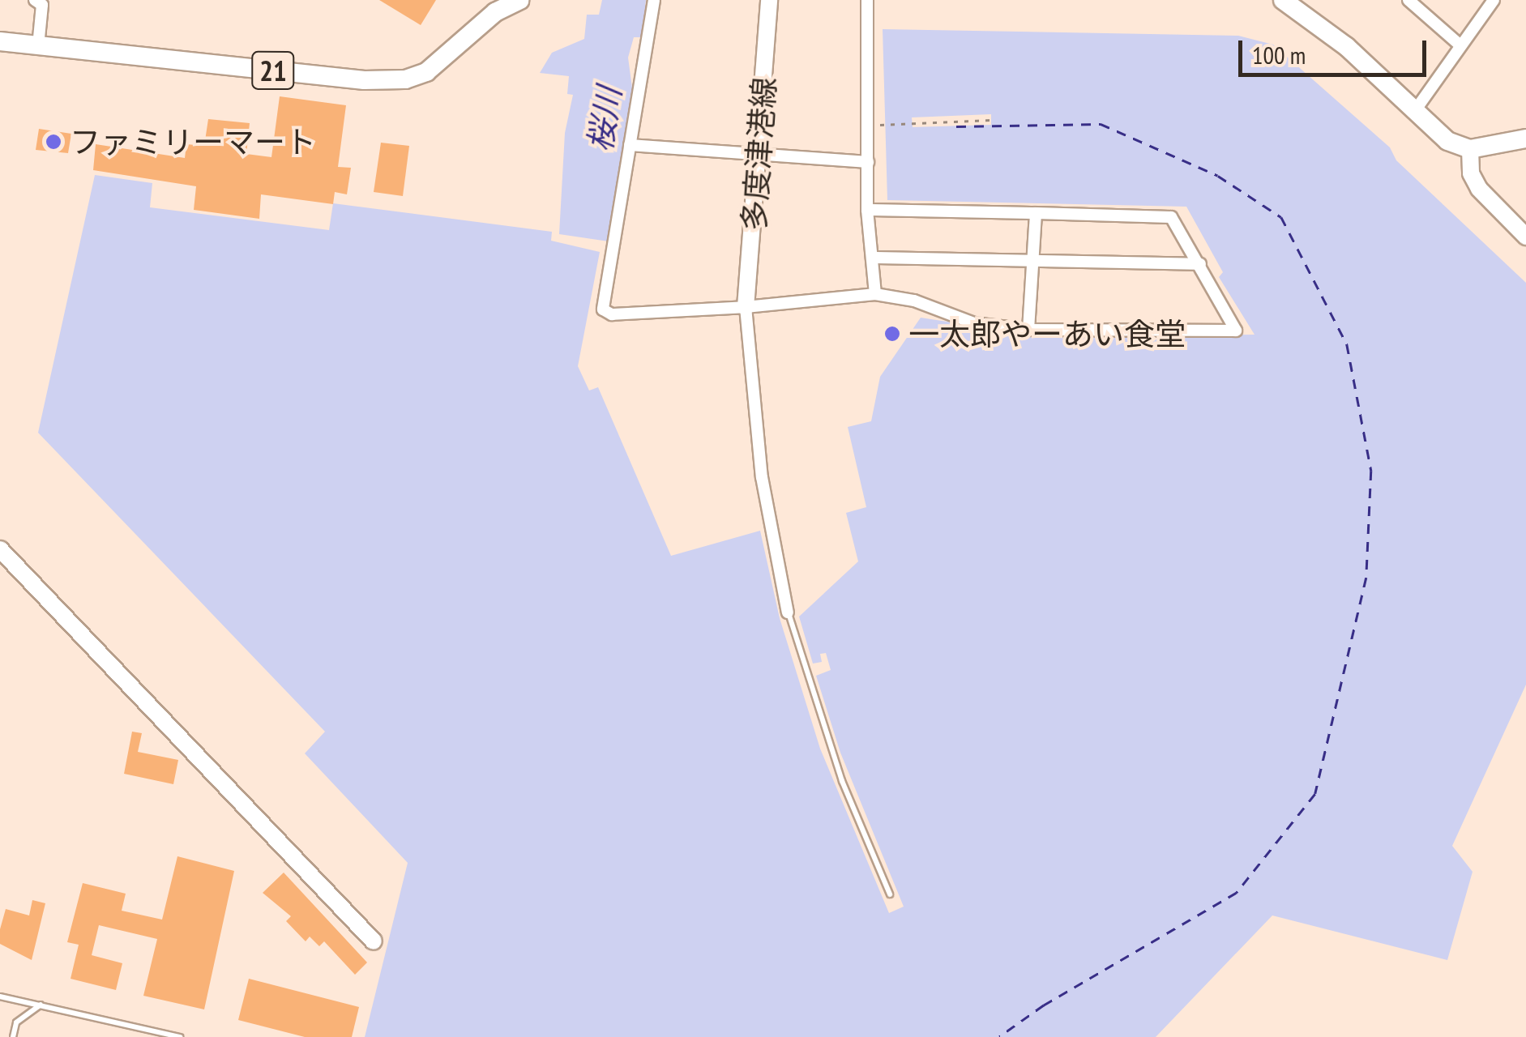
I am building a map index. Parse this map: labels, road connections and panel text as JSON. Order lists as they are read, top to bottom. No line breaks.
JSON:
{"streets":{"main road":["21"],"street":["多度津港線"]},"water":["桜川"],"places":["ファミリーマート","一太郎やーあい食堂"],"scale_bar":"100 m"}
